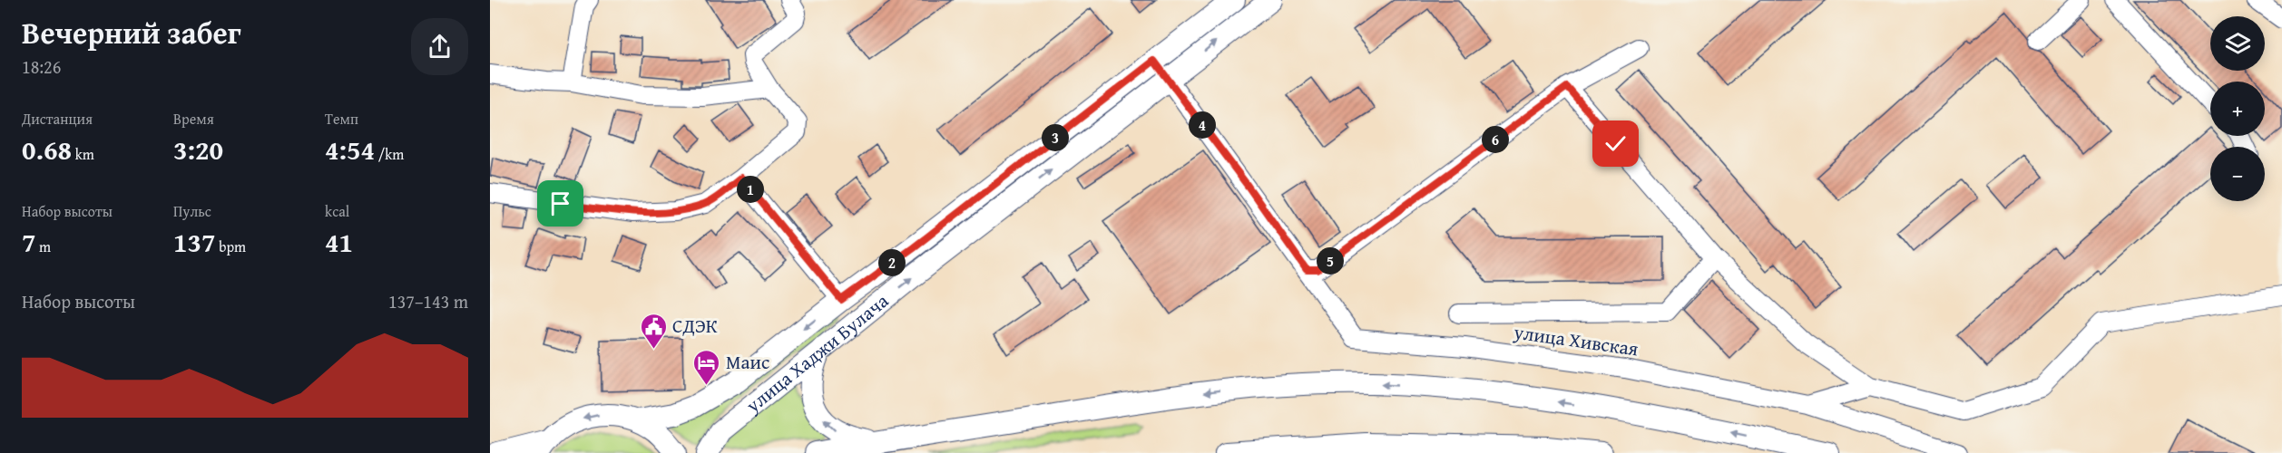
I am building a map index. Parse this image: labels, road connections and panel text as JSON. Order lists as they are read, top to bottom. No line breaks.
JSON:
{"streets":{"main road":["улица Хаджи Булача"],"street":["улица Хивская"]},"crossings":[["улица Хивская","улица Хаджи Булача"]],"places":{"public building":["СДЭК"],"hotel":["Маис"]},"page":{"heading":["Вечерний забег","18:26"],"map_buttons":["+","−"],"stats":[["Дистанция","0.68 km"],["Время","3:20"],["Темп","4:54 /km"],["Набор высоты","7 m"],["Пульс","137 bpm"],["kcal","41"]],"pins":["4","3","6","1","5","2"],"chart":["Набор высоты","137–143 m"]}}
